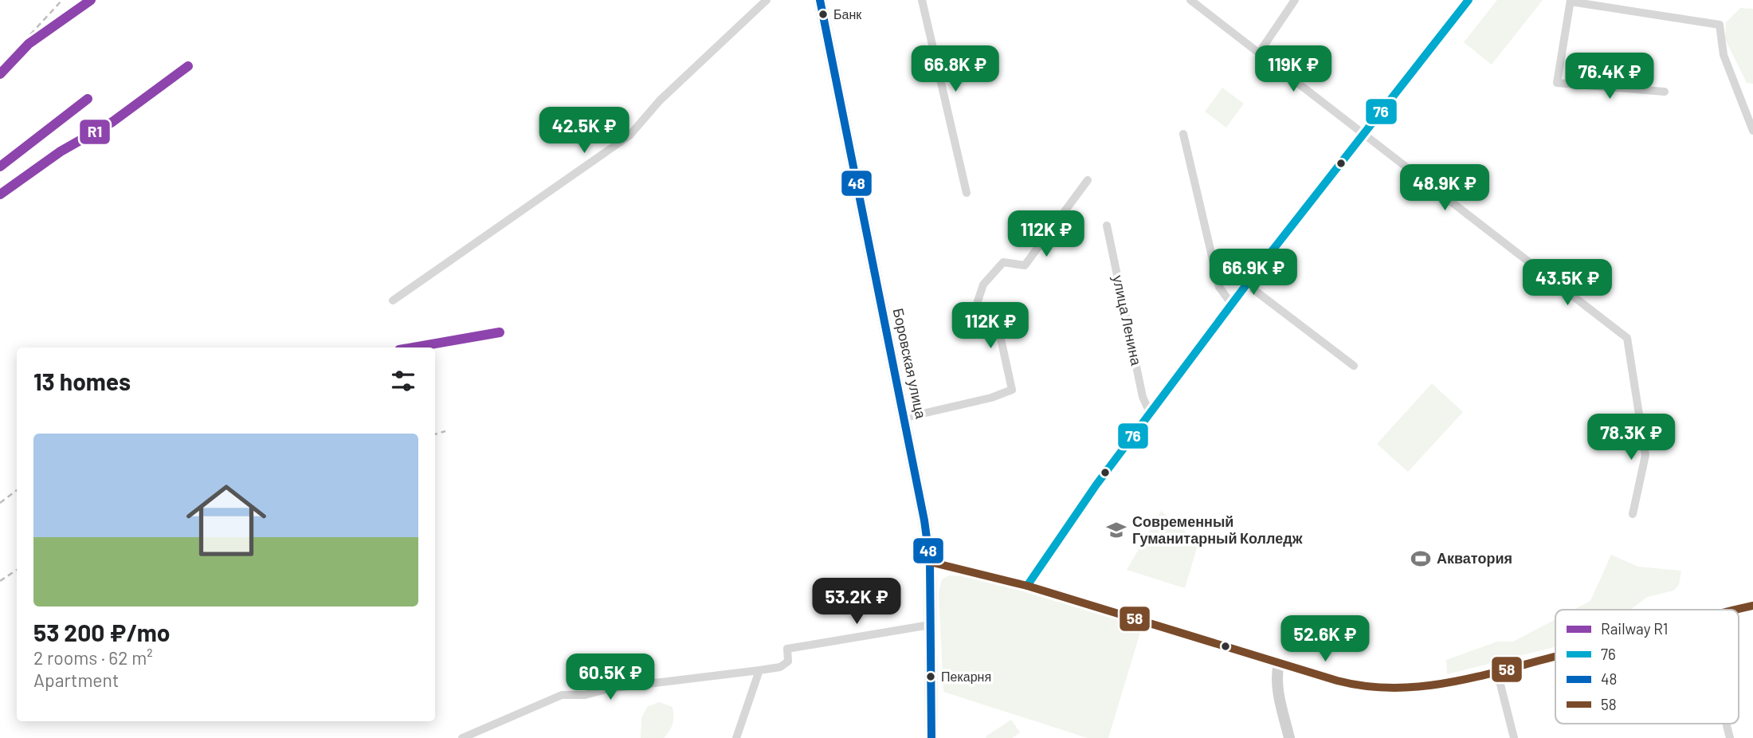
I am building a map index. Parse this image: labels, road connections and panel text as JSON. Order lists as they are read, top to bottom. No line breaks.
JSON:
{"streets":{"main road":["Боровская улица"],"street":["улица Ленина"]},"places":{"other":["Банк","Пекарня"],"school or university":["Современный Гуманитарный Колледж"],"sports":["Акватория"]},"lines":["rail line R1","transit line 76","transit line 48","transit line 58"],"legend":["Railway R1","76","48","58"],"page":{"price":["66.8K ₽","119K ₽","76.4K ₽","42.5K ₽","48.9K ₽","112K ₽","66.9K ₽","43.5K ₽","112K ₽","78.3K ₽","53.2K ₽","52.6K ₽","60.5K ₽"],"heading":"13 homes","list":[{"name":"53 200 ₽/mo","note":"2 rooms · 62 m² · Apartment"}]}}
